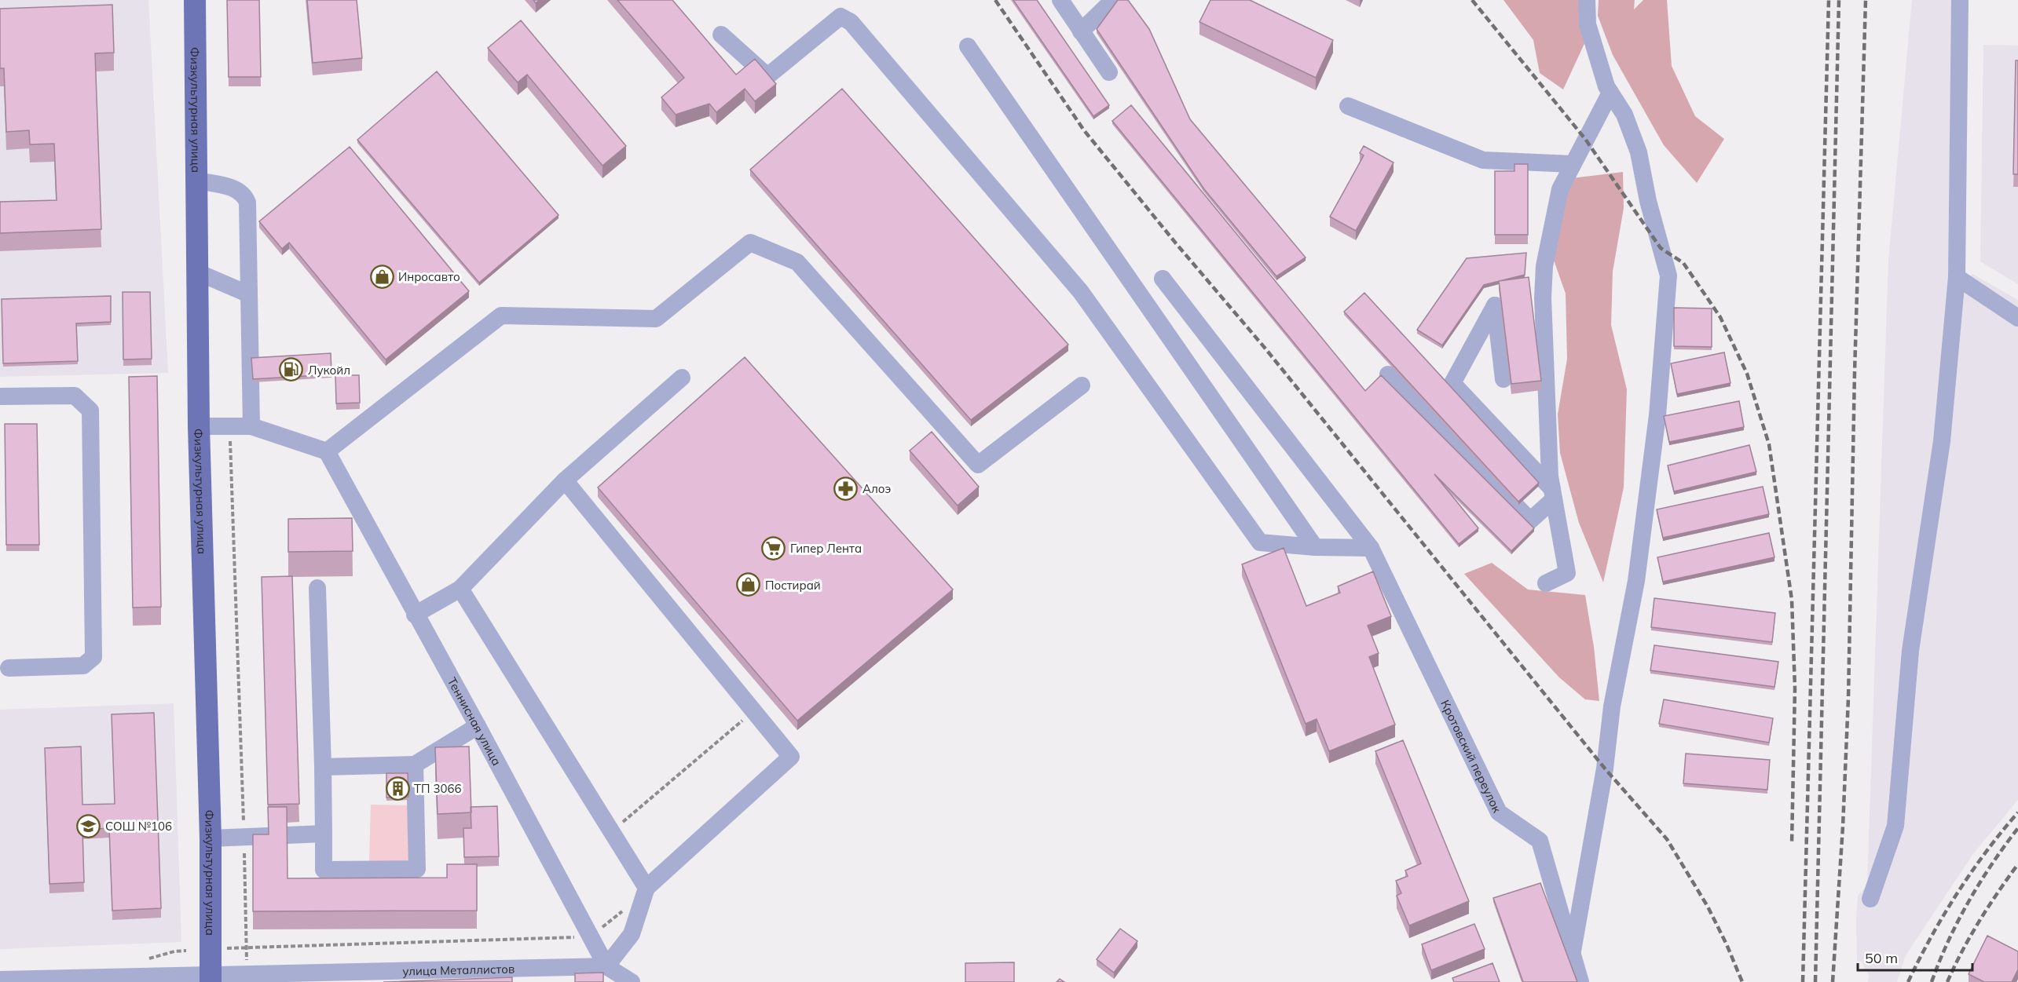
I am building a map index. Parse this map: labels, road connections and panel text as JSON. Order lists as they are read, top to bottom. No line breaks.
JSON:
{"streets":{"main road":["Физкультурная улица"],"street":["Теннисная улица","Кротовский переулок","улица Металлистов"]},"crossings":[["Физкультурная улица","улица Металлистов"],["Теннисная улица","улица Металлистов"]],"places":{"shop":["Инросавто","Постирай"],"fuel station":["Лукойл"],"pharmacy":["Алоэ"],"supermarket":["Гипер Лента"],"building":["ТП 3066"],"school or university":["СОШ №106"]},"scale_bar":"50 m"}
